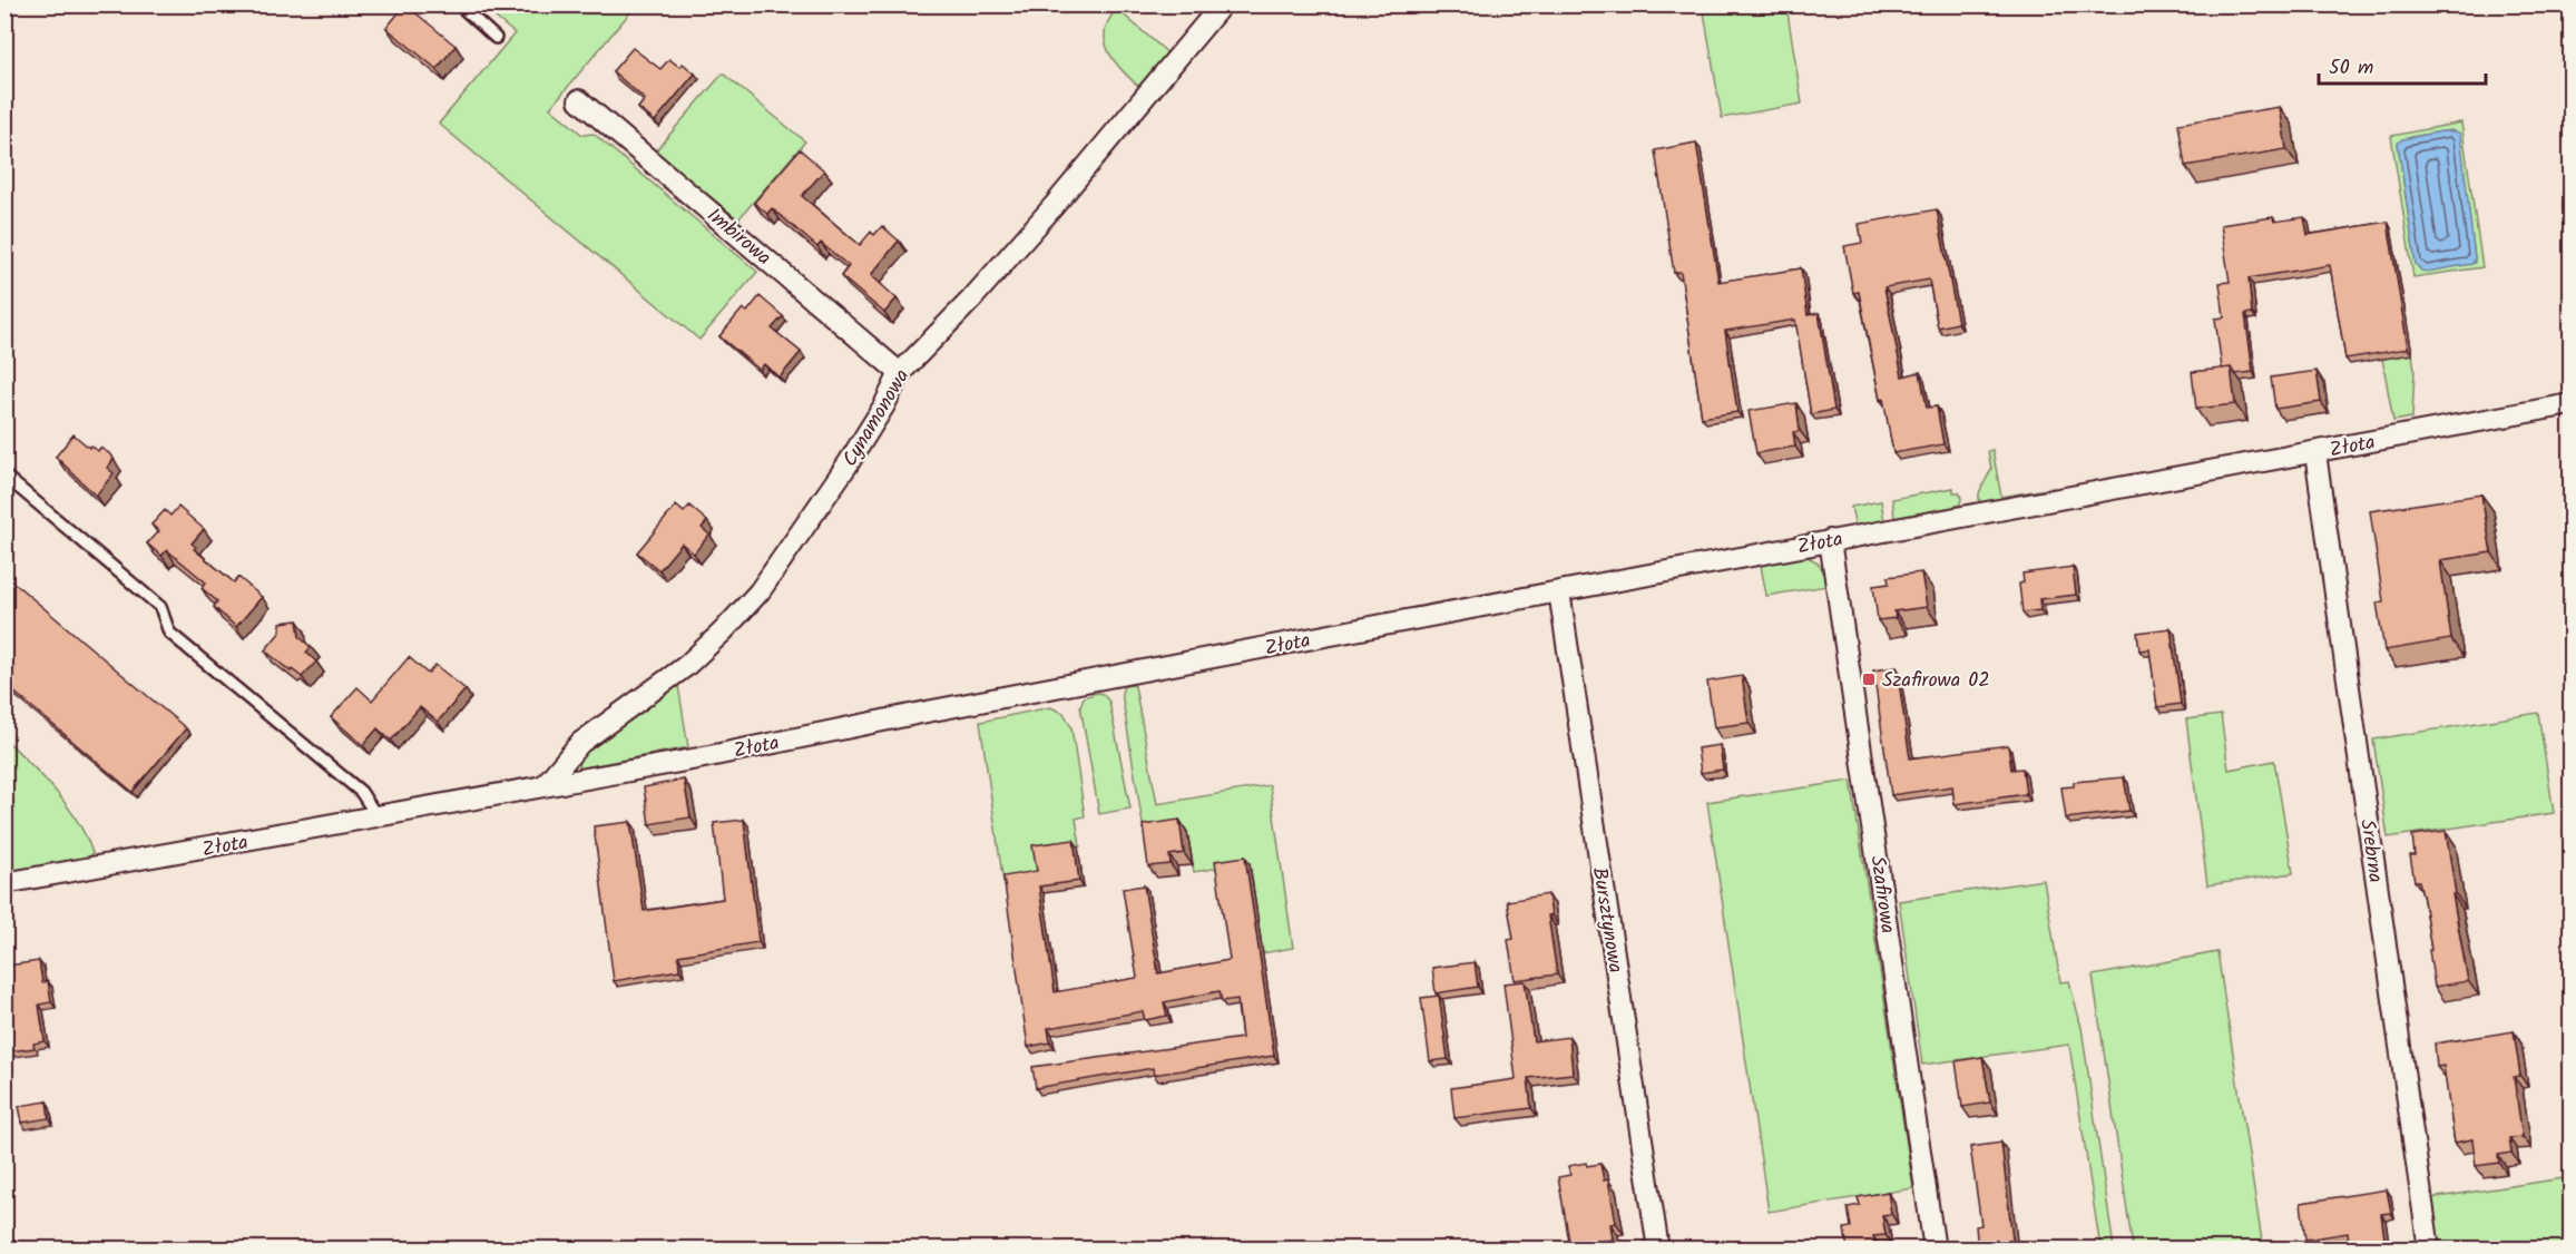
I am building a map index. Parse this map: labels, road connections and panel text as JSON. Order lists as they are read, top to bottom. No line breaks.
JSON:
{"streets":{"street":["Imbirowa","Cynamonowa","Złota","Srebrna","Szafirowa","Bursztynowa"]},"crossings":[["Imbirowa","Cynamonowa"],["Cynamonowa","Złota"],["Złota","Srebrna"],["Złota","Szafirowa"],["Złota","Bursztynowa"]],"places":{"transit":["Szafirowa 02"]},"scale_bar":"50 m"}
